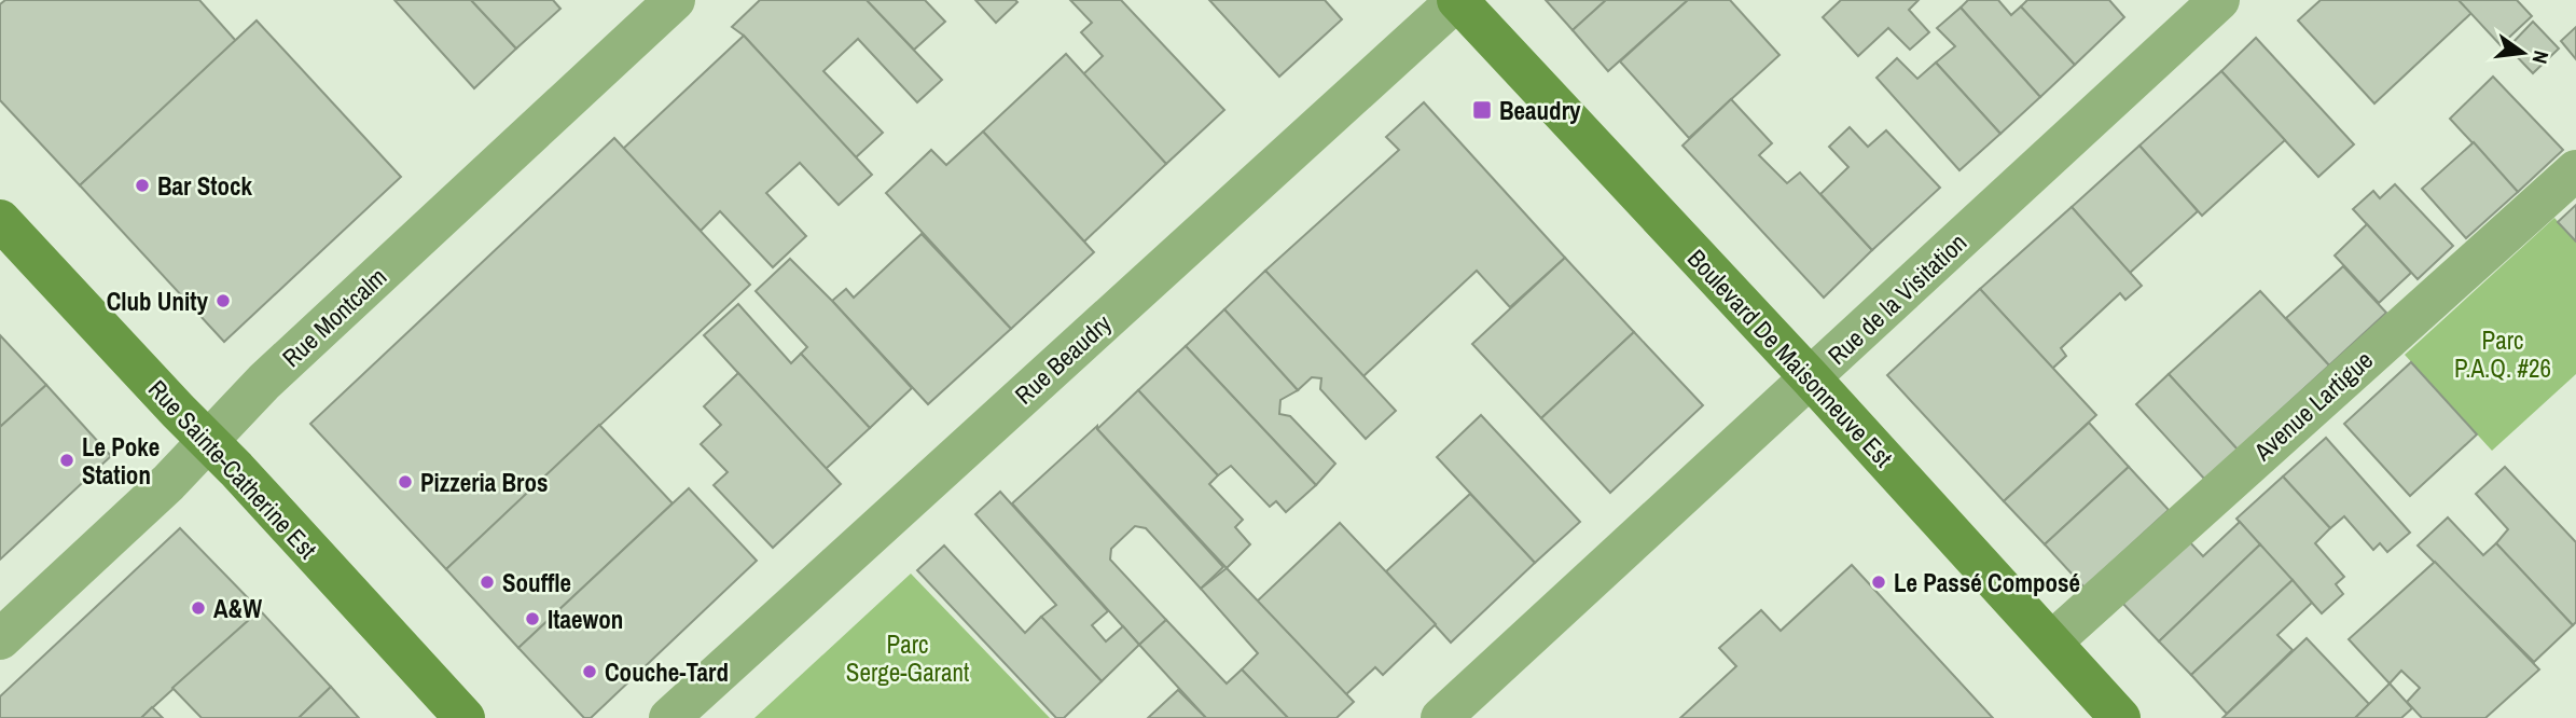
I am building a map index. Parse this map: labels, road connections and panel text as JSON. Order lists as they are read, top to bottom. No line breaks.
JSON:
{"streets":{"street":["Rue de la Visitation","Rue Montcalm","Boulevard De Maisonneuve Est","Rue Beaudry","Avenue Lartigue","Rue Sainte-Catherine Est"]},"crossings":[["Rue de la Visitation","Boulevard De Maisonneuve Est"],["Rue Montcalm","Rue Sainte-Catherine Est"],["Boulevard De Maisonneuve Est","Rue Beaudry"],["Boulevard De Maisonneuve Est","Avenue Lartigue"]],"parks":["Parc P.A.Q. #26","Parc Serge-Garant"],"places":{"transit":["Beaudry"],"other":["Bar Stock","Club Unity","Le Poke Station","Pizzeria Bros","Souffle","Le Passé Composé","A&W","Itaewon","Couche-Tard"]},"north":"right"}
